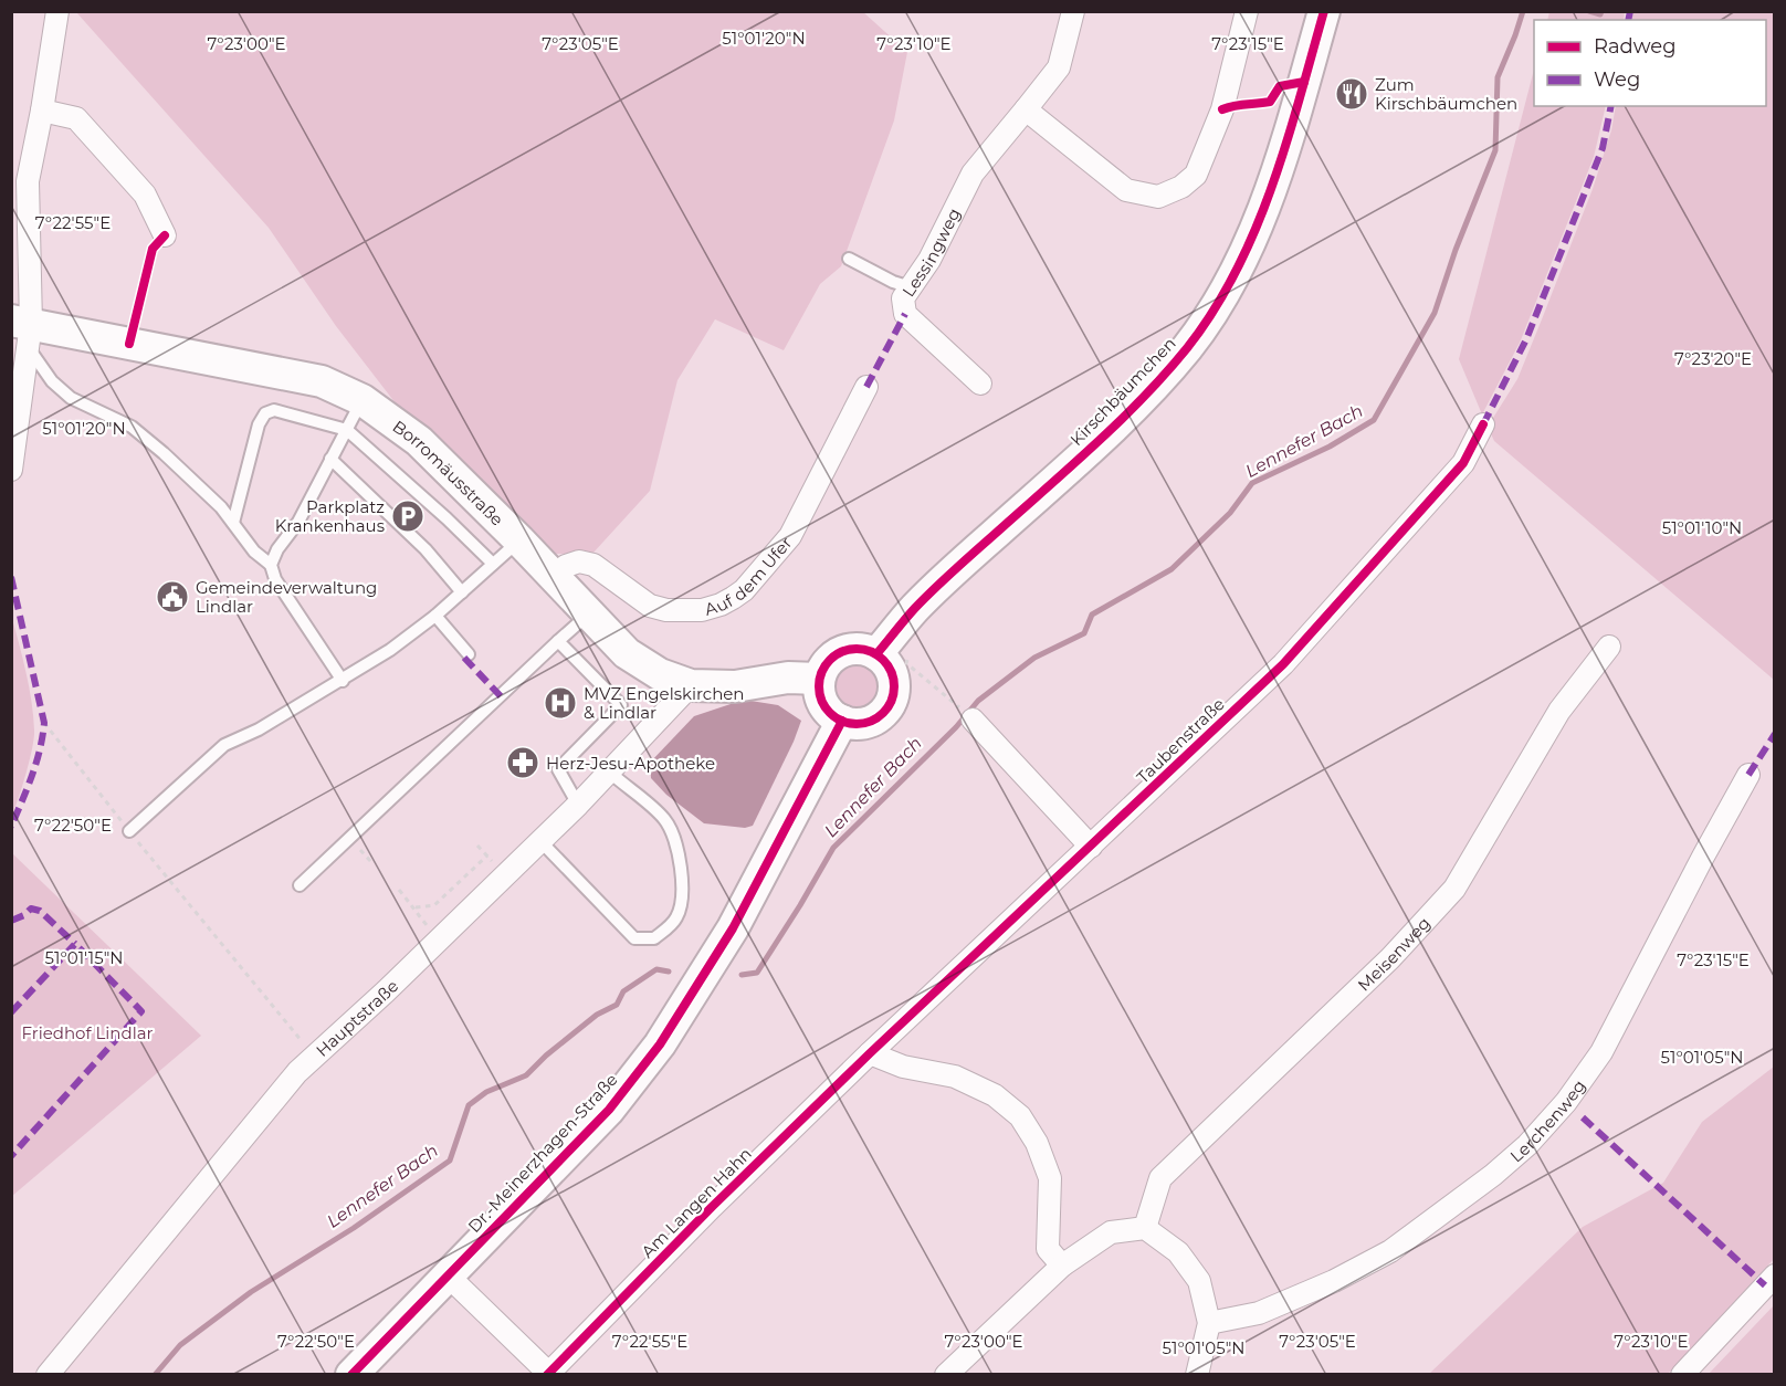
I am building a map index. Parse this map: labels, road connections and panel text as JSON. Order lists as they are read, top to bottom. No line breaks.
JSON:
{"streets":{"main road":["Kirschbäumchen","Borromäusstraße","Dr.-Meinerzhagen-Straße"],"street":["Lessingweg","Auf dem Ufer","Taubenstraße","Meisenweg","Hauptstraße","Lerchenweg","Am Langen Hahn"]},"crossings":[["Kirschbäumchen","Borromäusstraße"],["Kirschbäumchen","Dr.-Meinerzhagen-Straße"],["Borromäusstraße","Auf dem Ufer"],["Borromäusstraße","Hauptstraße"],["Borromäusstraße","Dr.-Meinerzhagen-Straße"],["Taubenstraße","Am Langen Hahn"],["Dr.-Meinerzhagen-Straße","Am Langen Hahn"]],"water":["Lennefer Bach"],"parks":["Friedhof Lindlar"],"places":{"restaurant":["Zum Kirschbäumchen"],"parking":["Parkplatz Krankenhaus"],"public building":["Gemeindeverwaltung Lindlar"],"hospital":["MVZ Engelskirchen & Lindlar"],"pharmacy":["Herz-Jesu-Apotheke"]},"legend":["Radweg","Weg"],"coordinates":["51°01'20\"N","7°23'00\"E","7°23'05\"E","7°23'10\"E","7°23'15\"E","7°22'55\"E","7°23'20\"E","51°01'10\"N","7°22'50\"E","51°01'15\"N","51°01'05\"N"]}
